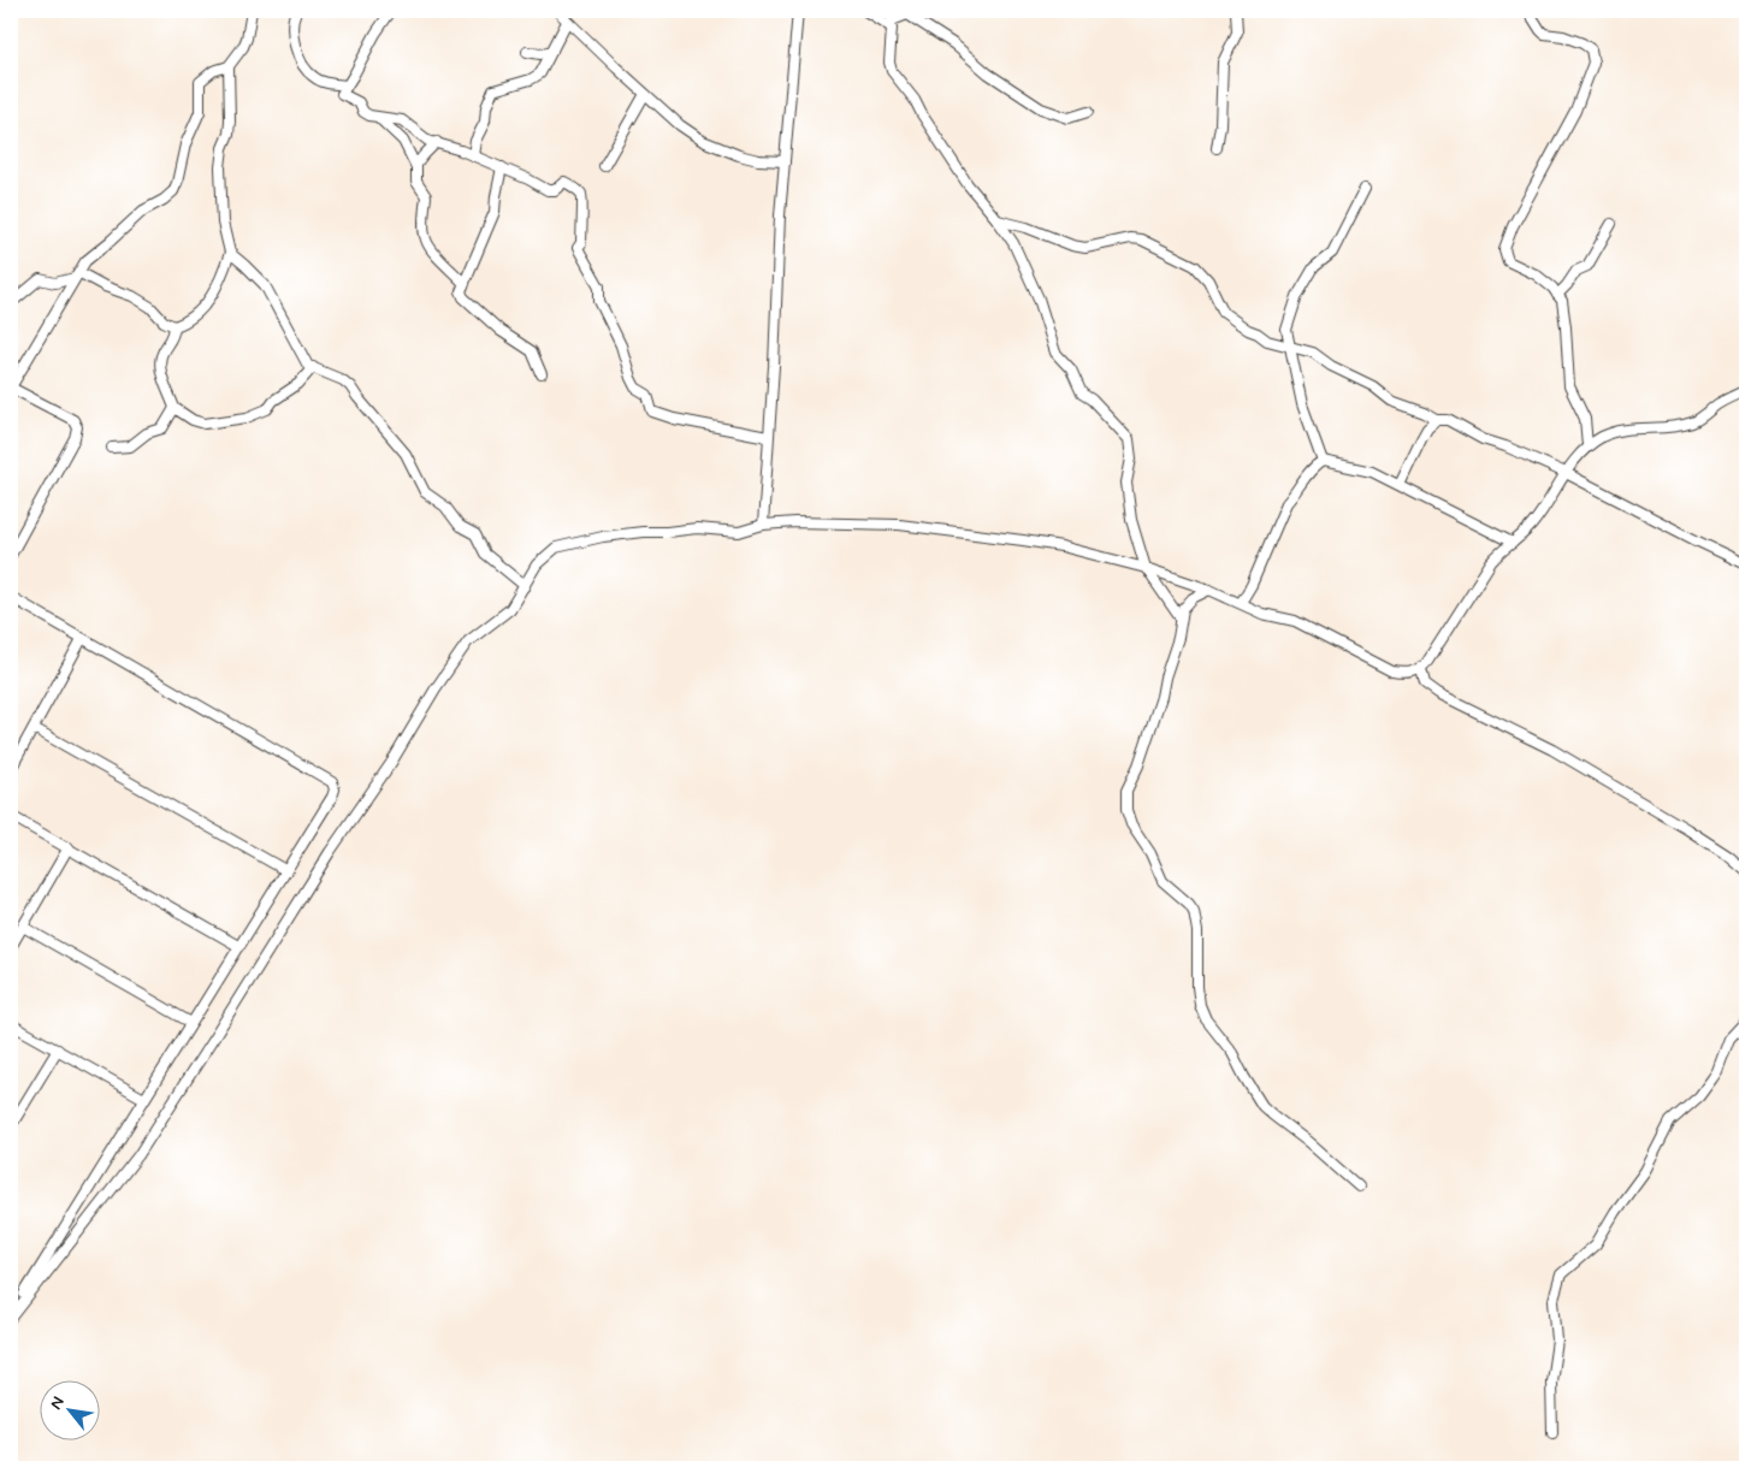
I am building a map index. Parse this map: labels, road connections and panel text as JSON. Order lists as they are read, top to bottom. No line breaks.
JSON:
{"north":"top left"}
